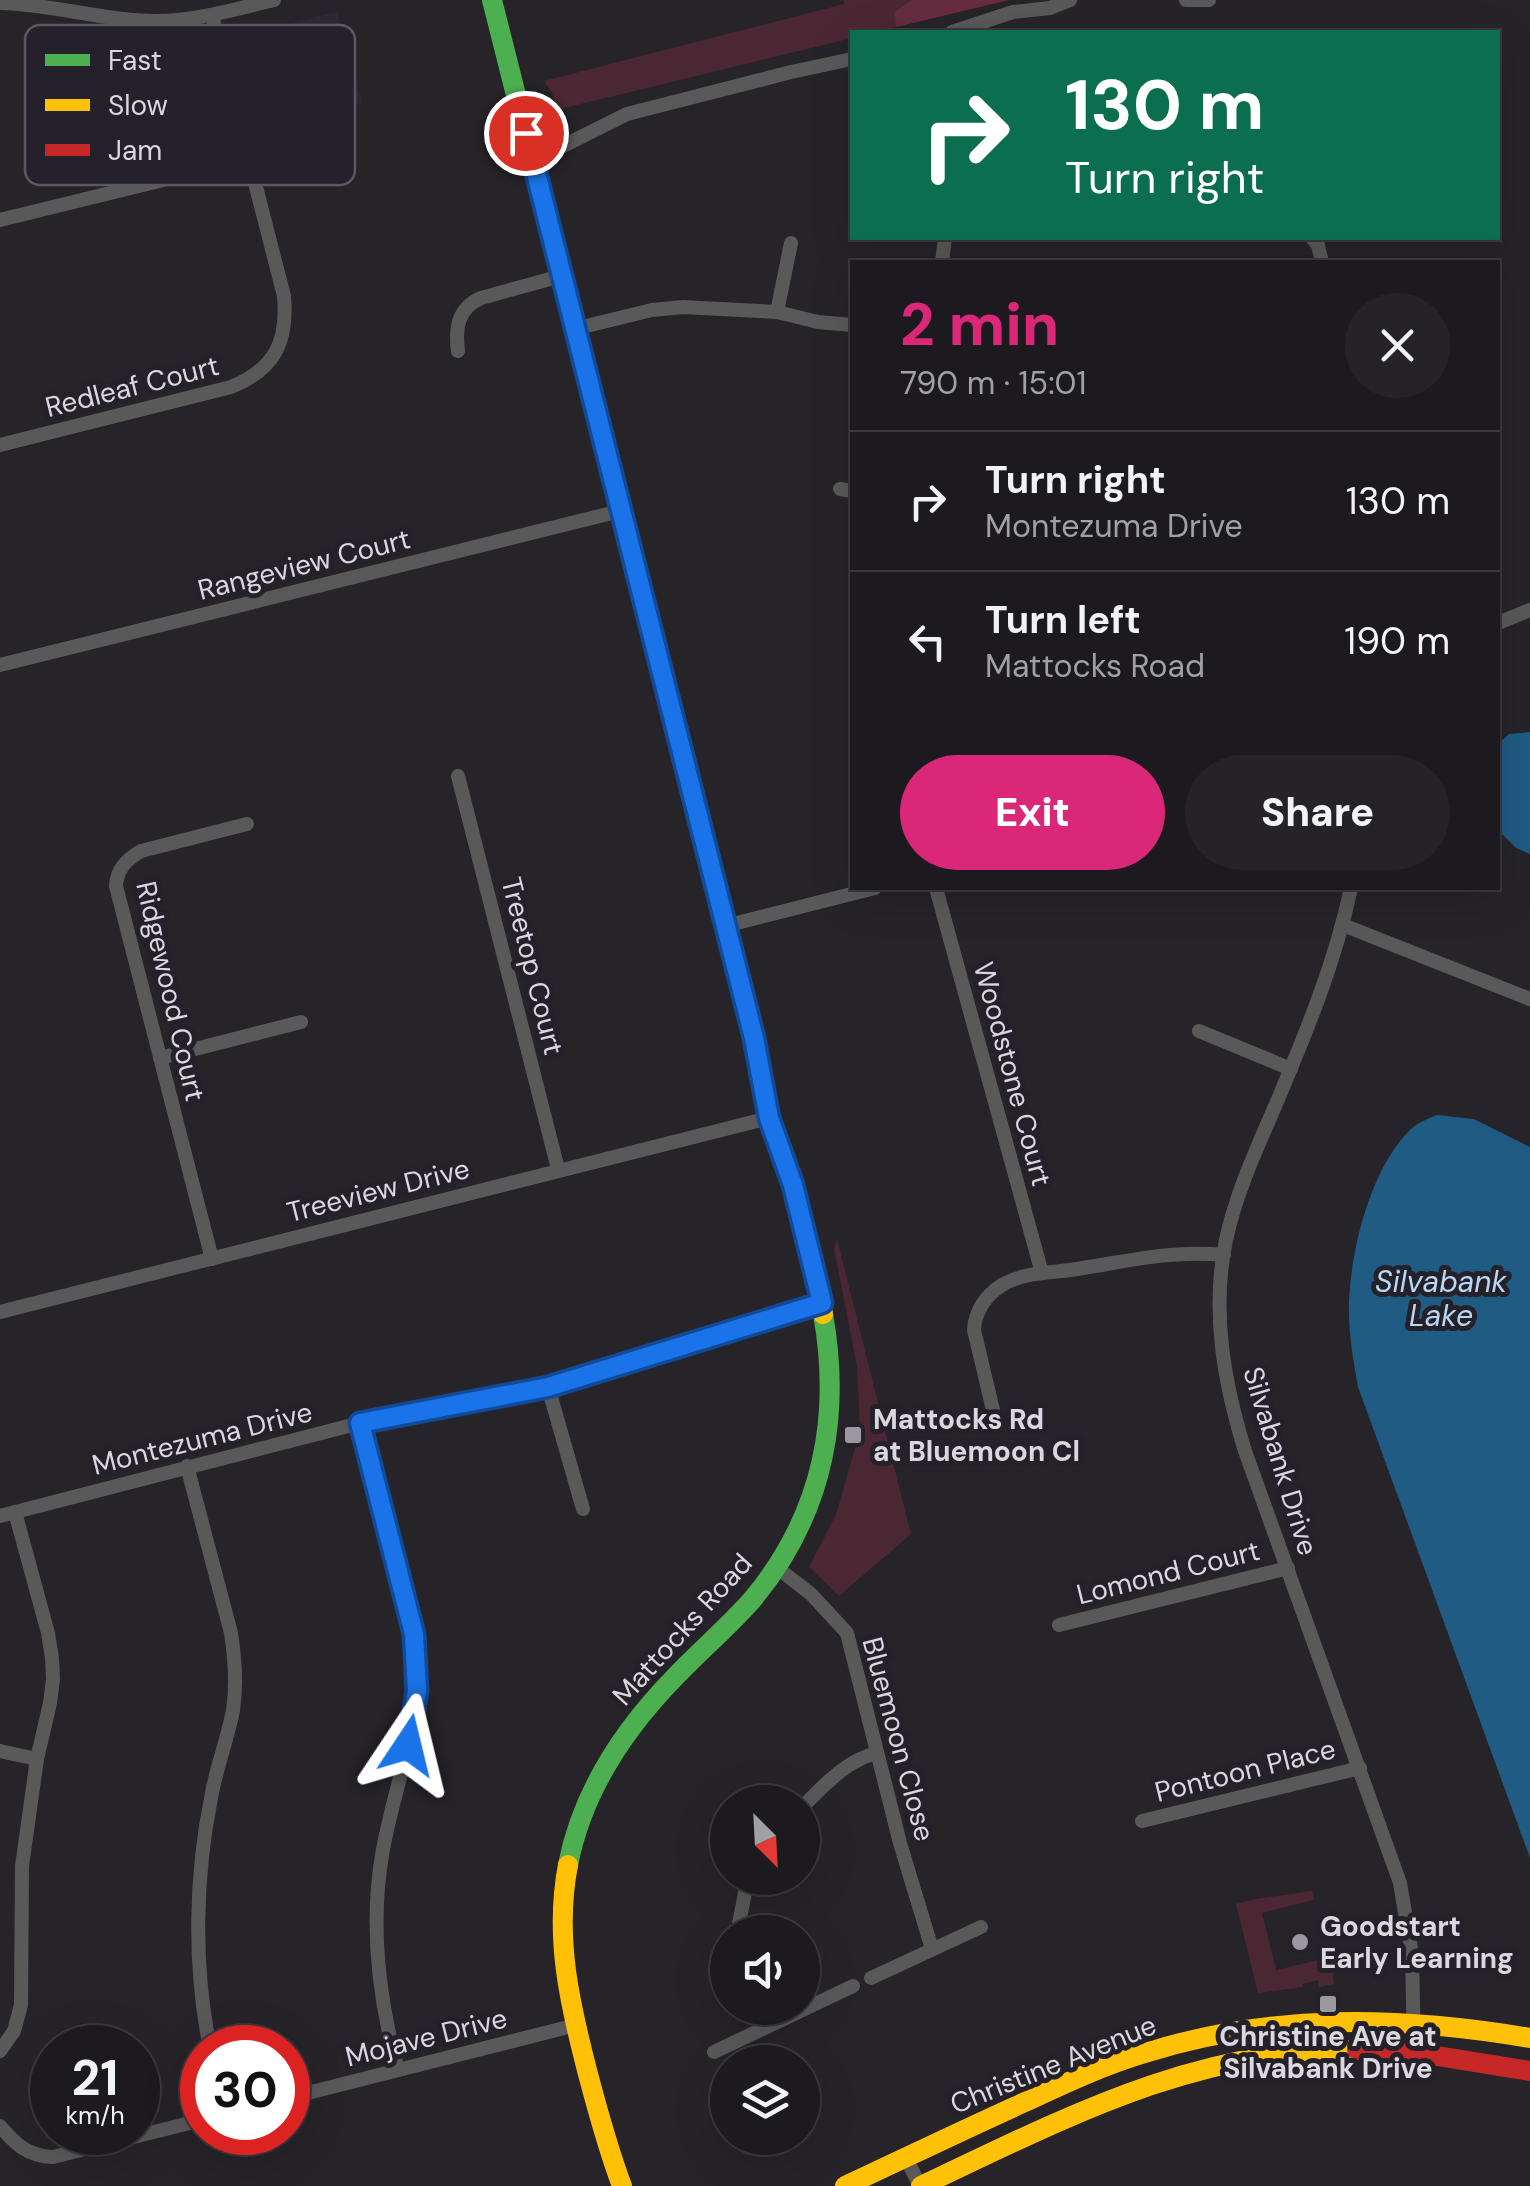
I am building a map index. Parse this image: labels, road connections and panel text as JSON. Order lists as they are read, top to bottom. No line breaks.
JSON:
{"streets":{"street":["Redleaf Court","Rangeview Court","Treetop Court","Ridgewood Court","Woodstone Court","Treeview Drive","Montezuma Drive","Silvabank Drive","Lomond Court","Mattocks Road","Bluemoon Close","Pontoon Place","Mojave Drive","Christine Avenue"]},"crossings":[["Rangeview Court","Mattocks Road"],["Treetop Court","Treeview Drive"],["Ridgewood Court","Treeview Drive"],["Treeview Drive","Mattocks Road"],["Montezuma Drive","Mattocks Road"],["Silvabank Drive","Lomond Court"],["Silvabank Drive","Pontoon Place"],["Silvabank Drive","Christine Avenue"],["Mattocks Road","Bluemoon Close"],["Mattocks Road","Mojave Drive"]],"water":["Silvabank Lake"],"places":{"transit":["Mattocks Rd at Bluemoon Cl","Christine Ave at Silvabank Drive"],"other":["Goodstart Early Learning"]},"legend":["Fast","Slow","Jam"],"north":"bottom right","page":{"turn":["130 m","Turn right"],"heading":["2 min","790 m · 15:01"],"list":[{"name":"Turn right","note":"Montezuma Drive","value":"130 m"},{"name":"Turn left","note":"Mattocks Road","value":"190 m"}],"buttons":["Exit","Share"],"speed":"21 km/h","limit":"30"}}
